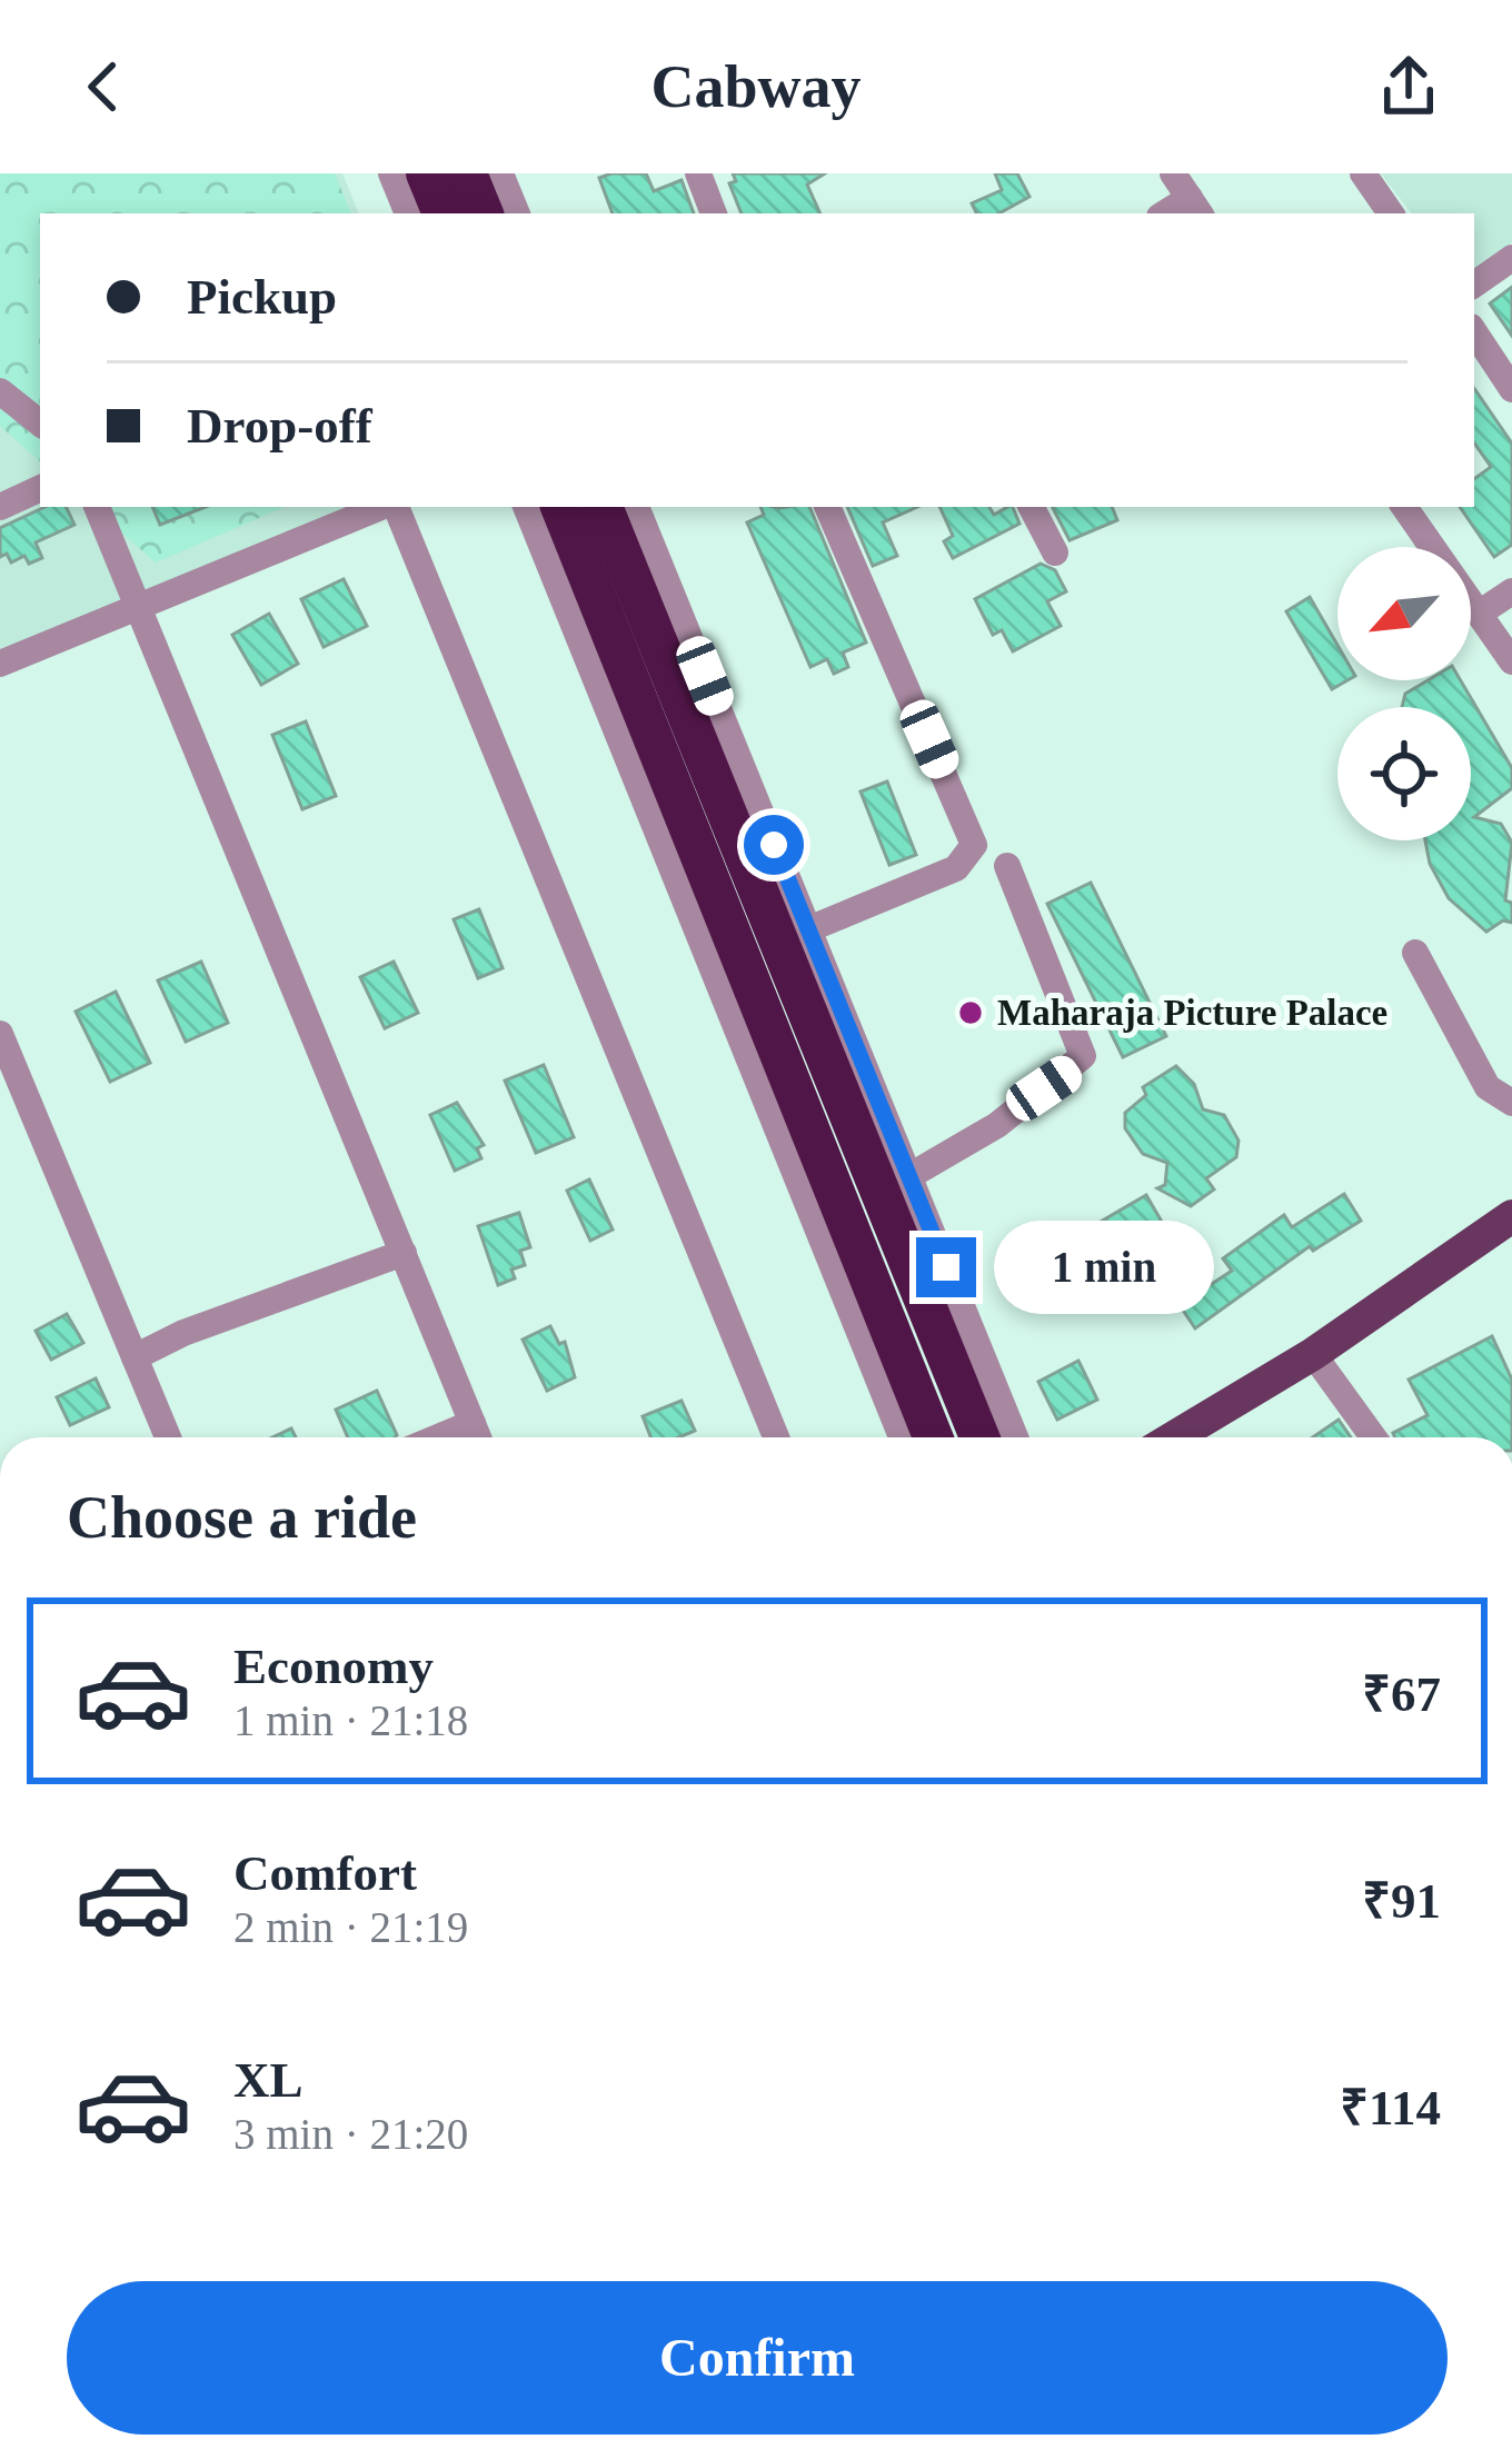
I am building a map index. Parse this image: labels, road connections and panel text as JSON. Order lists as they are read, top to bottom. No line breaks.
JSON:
{"places":["Maharaja Picture Palace"],"north":"bottom left","page":{"header":"Cabway","banner":["Pickup","Drop-off"],"bubble":"1 min","heading":"Choose a ride","list":[{"name":"Economy","note":"1 min · 21:18","value":"₹67"},{"name":"Comfort","note":"2 min · 21:19","value":"₹91"},{"name":"XL","note":"3 min · 21:20","value":"₹114"}],"buttons":"Confirm"}}
